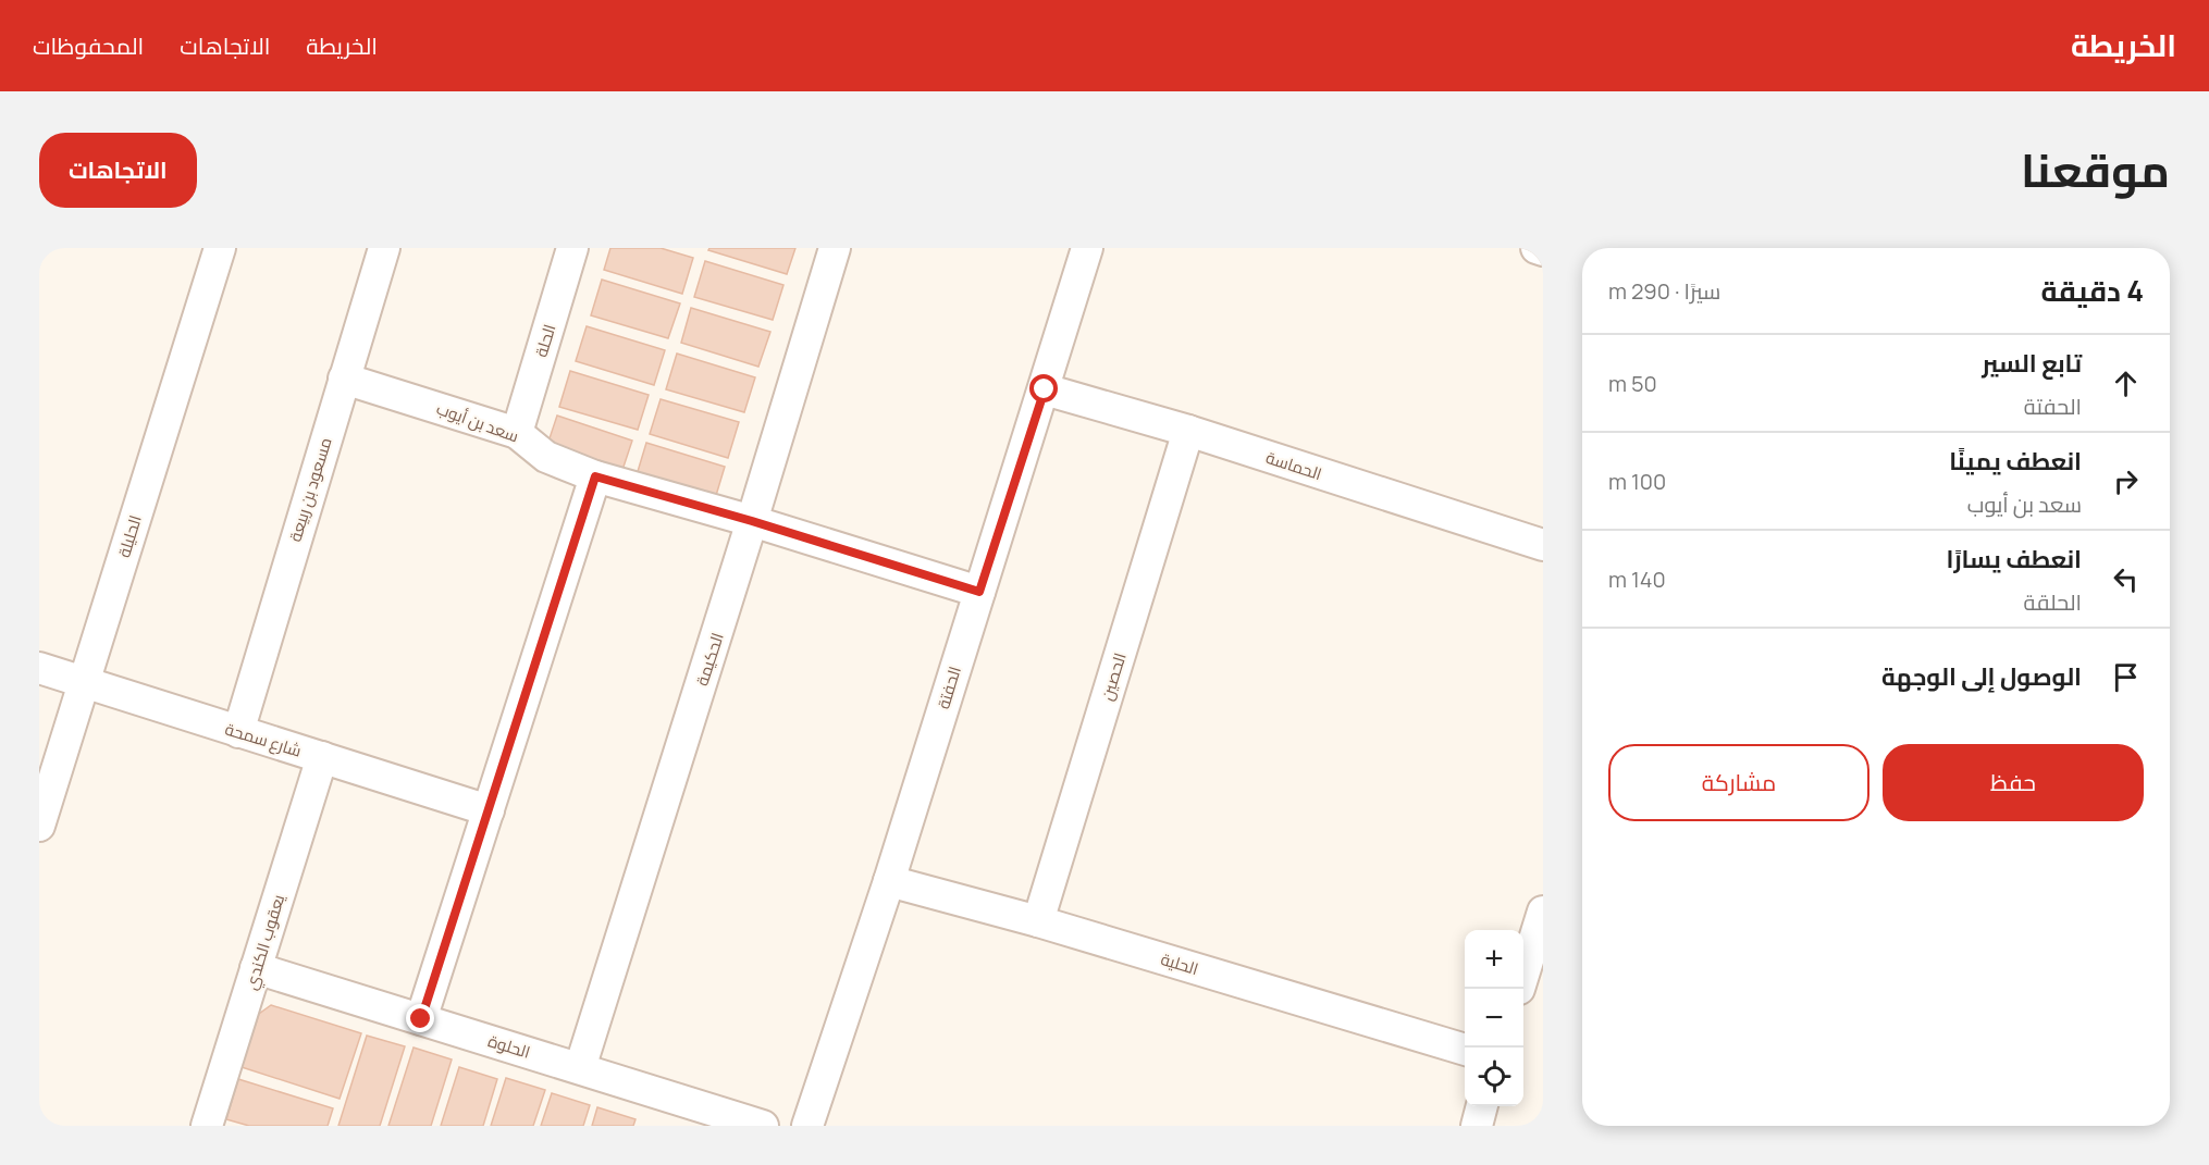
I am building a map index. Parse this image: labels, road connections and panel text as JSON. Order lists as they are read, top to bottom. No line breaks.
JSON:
{"streets":{"street":["الحلة","سعد بن أيوب","الحماسة","مسعود بن ربيعة","الحليلة","الحكيمة","الحصين","الحفتة","شارع سمحة","يعقوب الكندي","الحلية","الحلوة"]},"crossings":[["الحلة","سعد بن أيوب"],["سعد بن أيوب","مسعود بن ربيعة"],["سعد بن أيوب","الحكيمة"],["سعد بن أيوب","الحفتة"],["الحماسة","الحصين"],["الحماسة","الحفتة"],["مسعود بن ربيعة","شارع سمحة"],["الحليلة","شارع سمحة"],["الحكيمة","الحلوة"],["الحصين","الحلية"],["الحفتة","الحلية"],["شارع سمحة","يعقوب الكندي"],["يعقوب الكندي","الحلوة"]],"page":{"header":"الخريطة","nav":["الخريطة","الاتجاهات","المحفوظات"],"title":"موقعنا","buttons":["الاتجاهات",["حفظ","مشاركة"]],"heading":["4 دقيقة","سيرًا · 290 m"],"list":[["تابع السير","الحفتة","50 m"],["انعطف يمينًا","سعد بن أيوب","100 m"],["انعطف يسارًا","الحلقة","140 m"],"الوصول إلى الوجهة"],"map_buttons":["+","−"]}}
